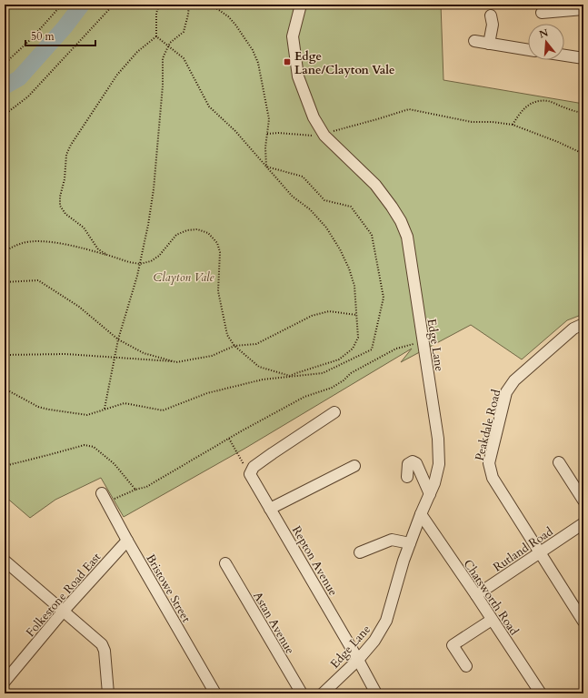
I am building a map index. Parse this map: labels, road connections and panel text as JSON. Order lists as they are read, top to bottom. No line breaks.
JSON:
{"streets":{"street":["Edge Lane","Peakdale Road","Rutland Road","Repton Avenue","Bristowe Street","Folkestone Road East","Chatsworth Road","Astan Avenue"]},"crossings":[["Edge Lane","Repton Avenue"],["Edge Lane","Chatsworth Road"],["Peakdale Road","Rutland Road"],["Rutland Road","Chatsworth Road"],["Bristowe Street","Folkestone Road East"]],"parks":["Clayton Vale"],"places":{"transit":["Edge Lane/Clayton Vale"]},"scale_bar":"50 m","north":"top"}
